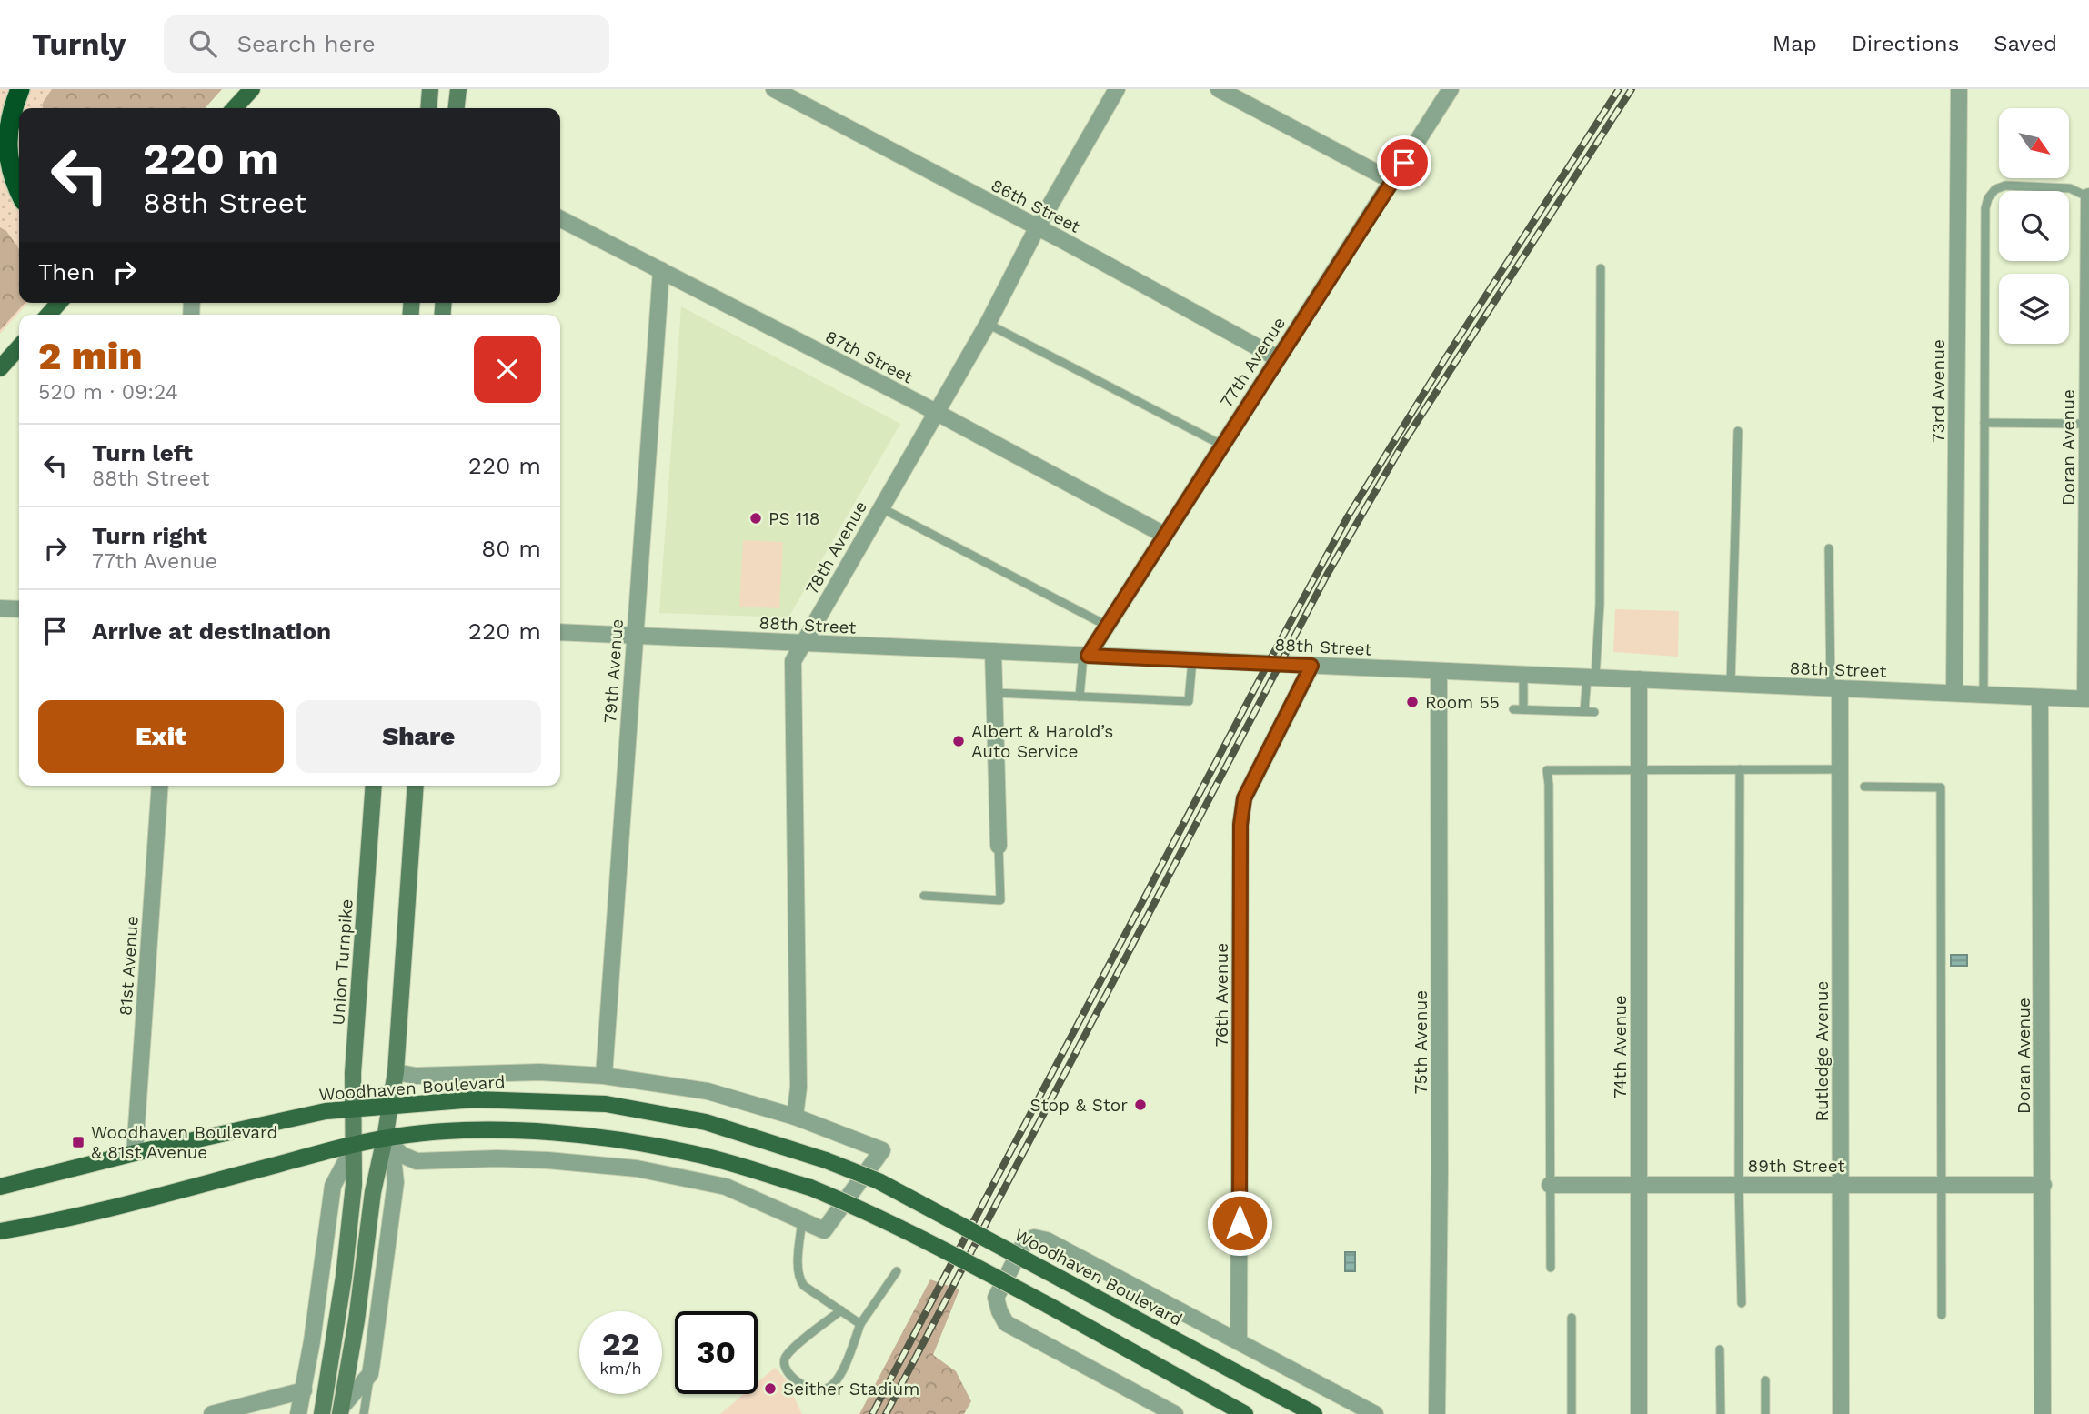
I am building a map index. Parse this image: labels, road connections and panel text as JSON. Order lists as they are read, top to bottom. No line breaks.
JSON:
{"streets":{"main road":["Union Turnpike","Woodhaven Boulevard"],"street":["86th Street","87th Street","77th Avenue","73rd Avenue","Doran Avenue","78th Avenue","88th Street","79th Avenue","81st Avenue","76th Avenue","75th Avenue","74th Avenue","Rutledge Avenue","89th Street"]},"crossings":[["86th Street","77th Avenue"],["86th Street","78th Avenue"],["87th Street","77th Avenue"],["87th Street","78th Avenue"],["87th Street","79th Avenue"],["77th Avenue","88th Street"],["73rd Avenue","88th Street"],["Doran Avenue","88th Street"],["Doran Avenue","89th Street"],["78th Avenue","88th Street"],["78th Avenue","Woodhaven Boulevard"],["88th Street","79th Avenue"],["88th Street","76th Avenue"],["88th Street","75th Avenue"],["88th Street","74th Avenue"],["88th Street","Rutledge Avenue"],["79th Avenue","Woodhaven Boulevard"],["Union Turnpike","Woodhaven Boulevard"],["81st Avenue","Woodhaven Boulevard"],["74th Avenue","89th Street"],["Rutledge Avenue","89th Street"]],"places":{"other":["PS 118","Room 55","Albert & Harold’s Auto Service","Stop & Stor","Seither Stadium"],"transit":["Woodhaven Boulevard & 81st Avenue"]},"north":"bottom right","page":{"header":"Turnly","search":"Search here","nav":["Map","Directions","Saved"],"turn":["220 m","88th Street"],"then":"Then","heading":["2 min","520 m · 09:24"],"list":[{"name":"Turn left","note":"88th Street","value":"220 m"},{"name":"Turn right","note":"77th Avenue","value":"80 m"},{"name":"Arrive at destination","value":"220 m"}],"buttons":["Exit","Share"],"speed":"22 km/h","limit":"30"}}
